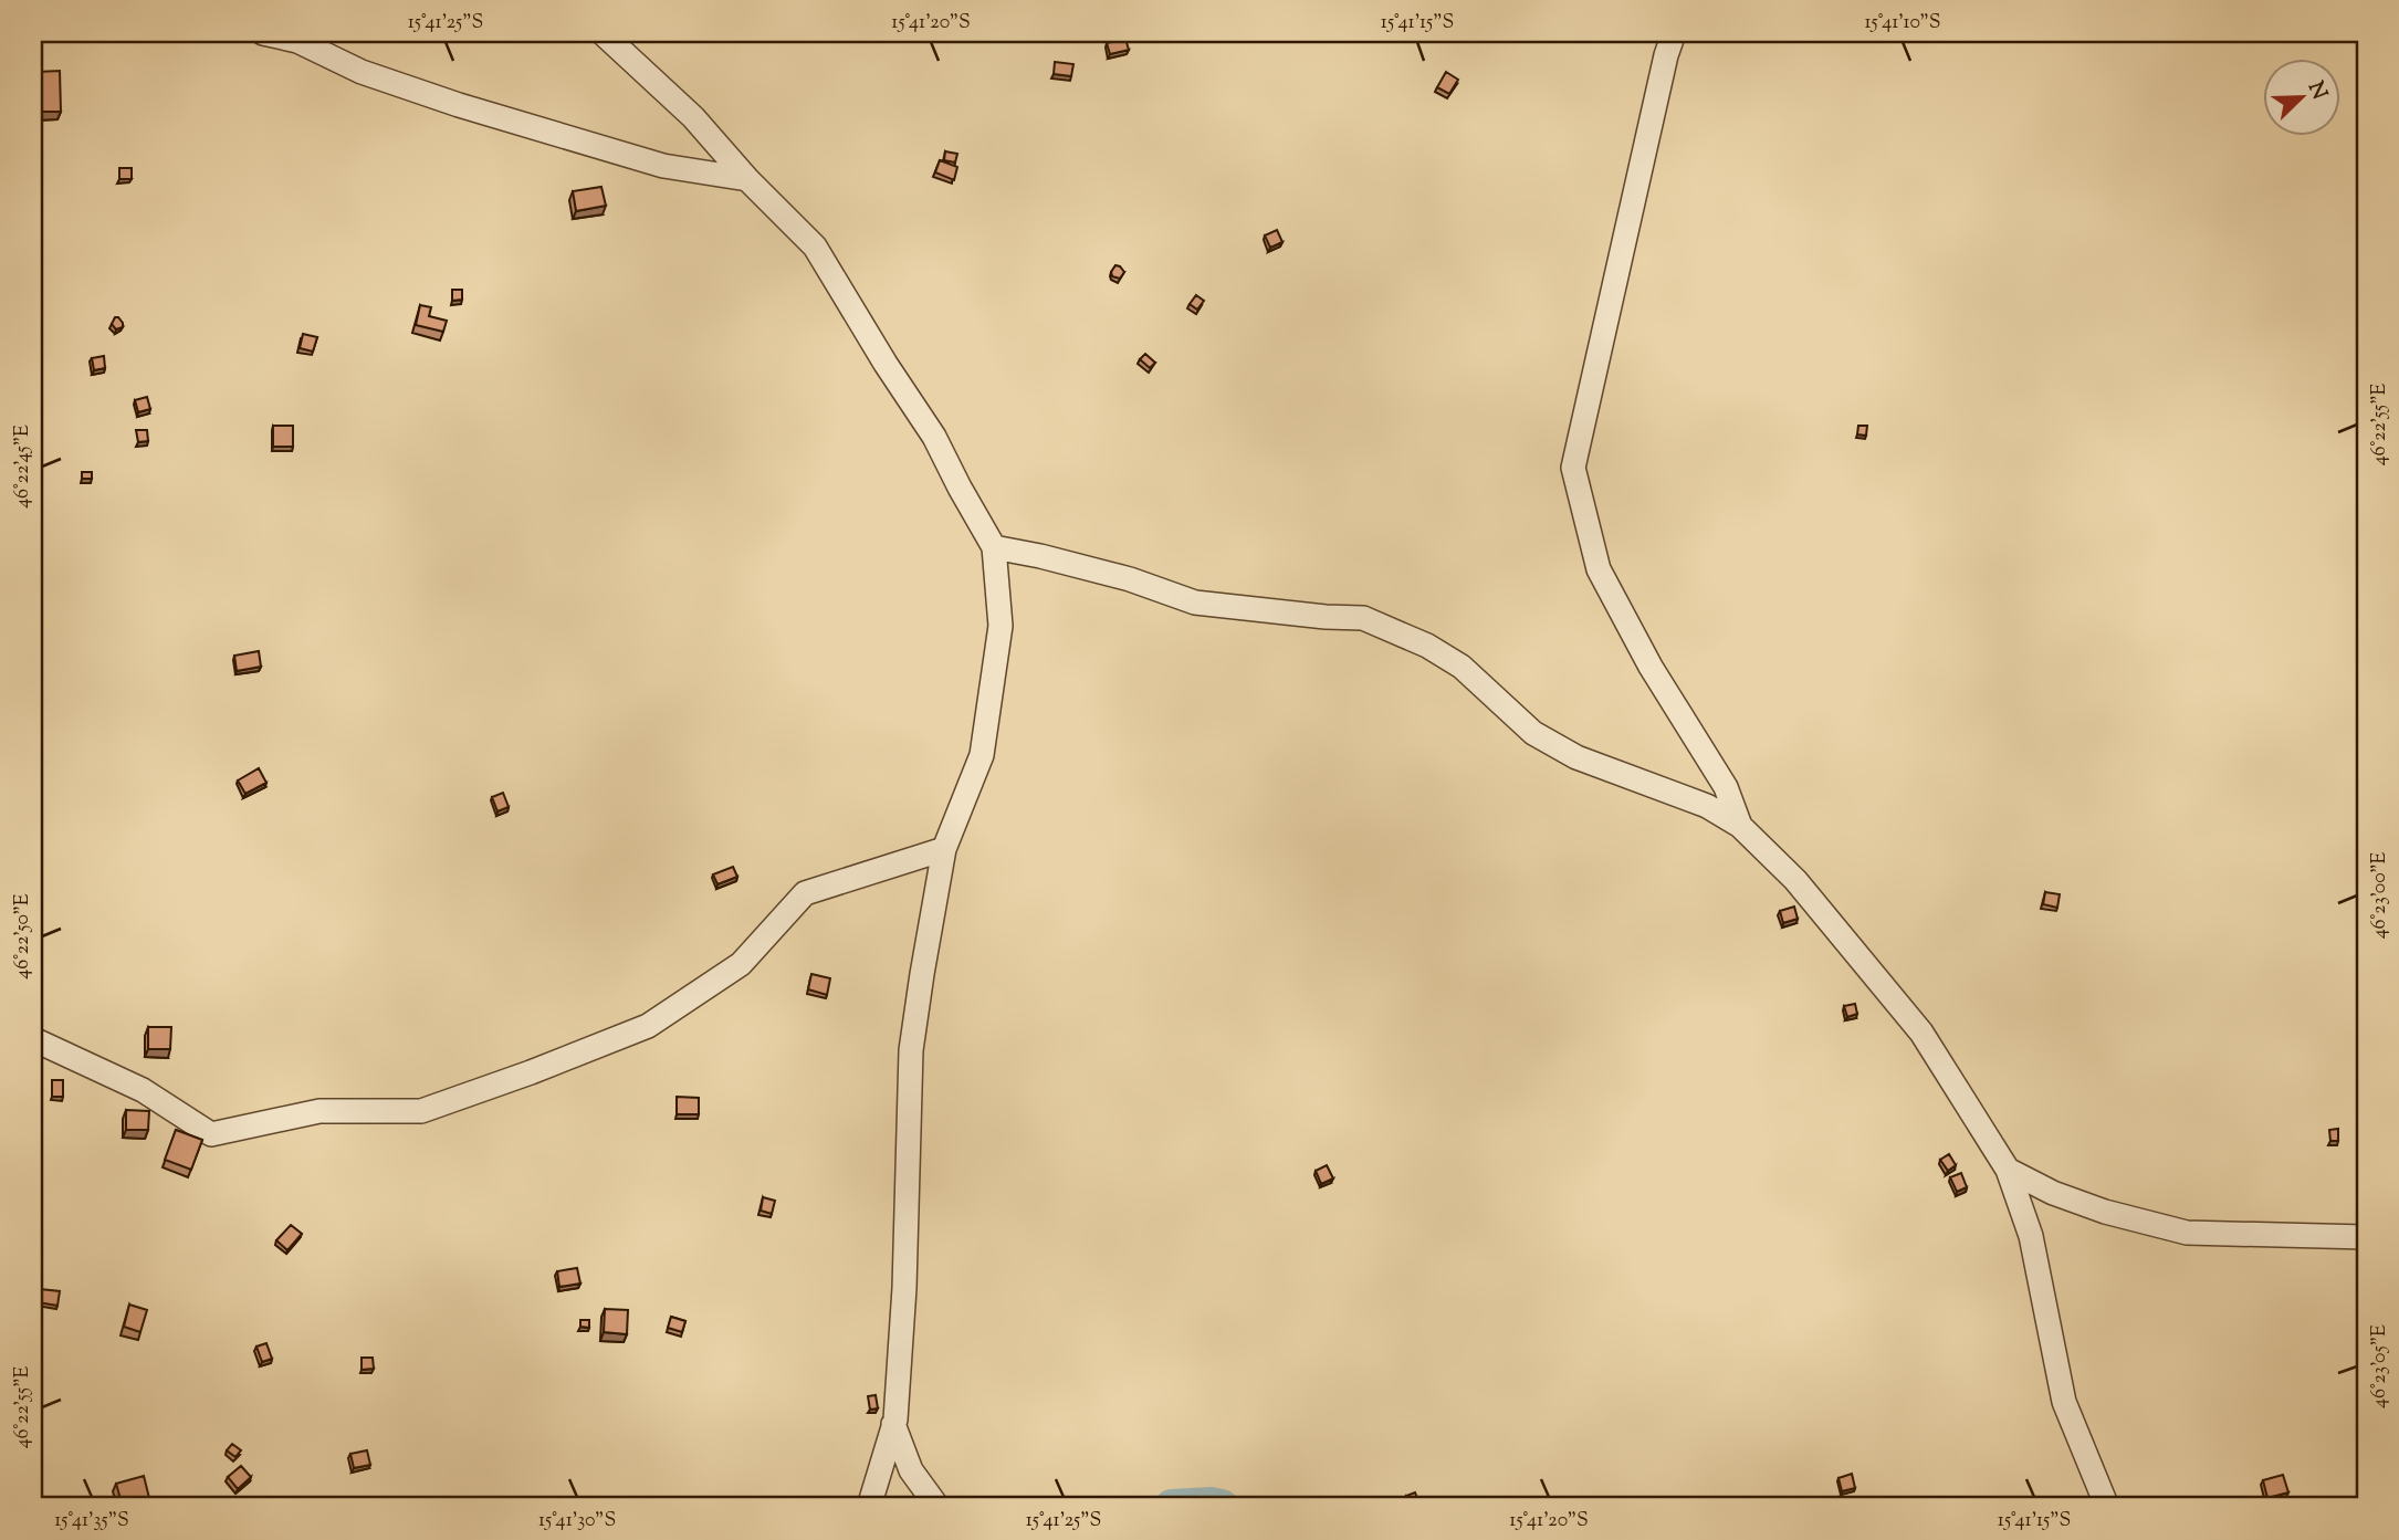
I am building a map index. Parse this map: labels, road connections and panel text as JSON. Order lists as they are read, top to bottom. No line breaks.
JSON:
{"north":"top right","coordinates":["15°41'25\"S","15°41'20\"S","15°41'15\"S","15°41'10\"S","46°22'55\"E","46°22'45\"E","46°23'00\"E","46°22'50\"E","46°23'05\"E","15°41'35\"S","15°41'30\"S"]}
